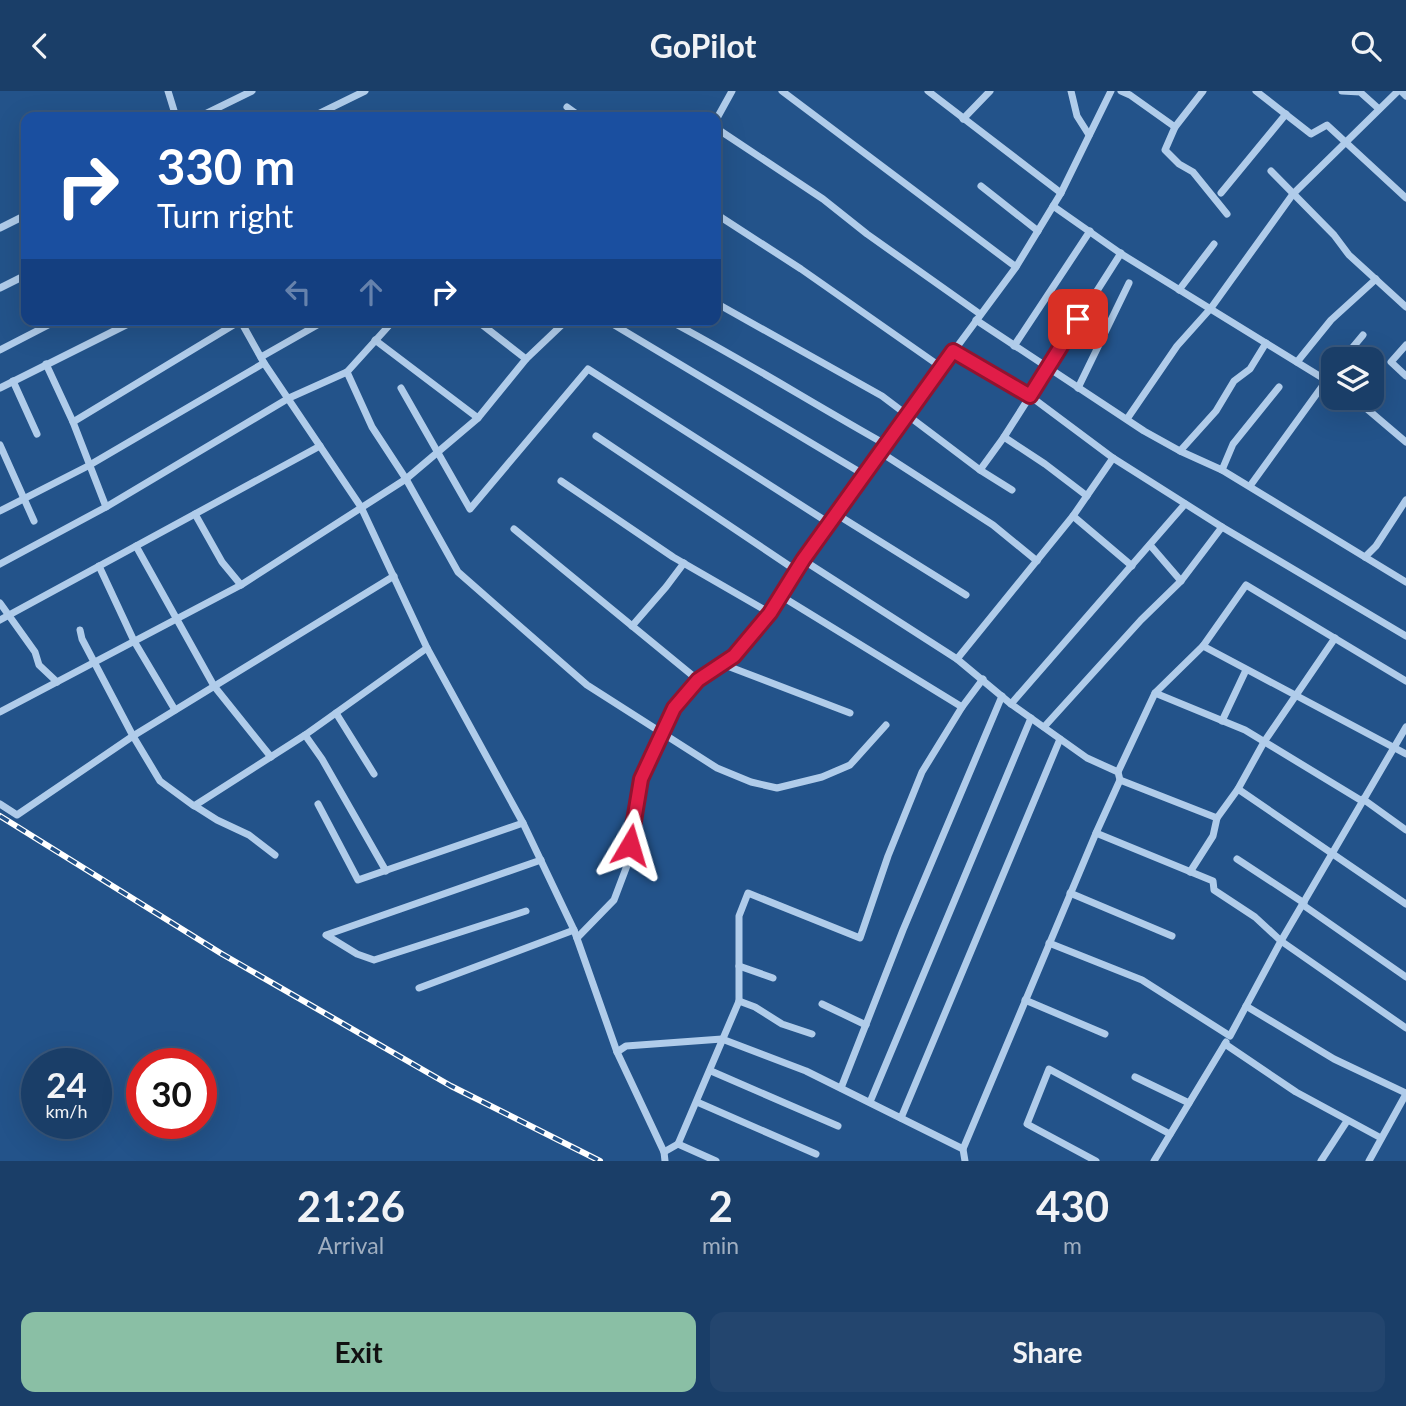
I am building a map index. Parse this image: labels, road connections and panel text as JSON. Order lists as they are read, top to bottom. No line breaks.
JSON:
{"page":{"header":"GoPilot","turn":["330 m","Turn right"],"speed":"24 km/h","limit":"30","eta":["21:26","Arrival","2","min","430","m"],"buttons":["Exit","Share"]}}
